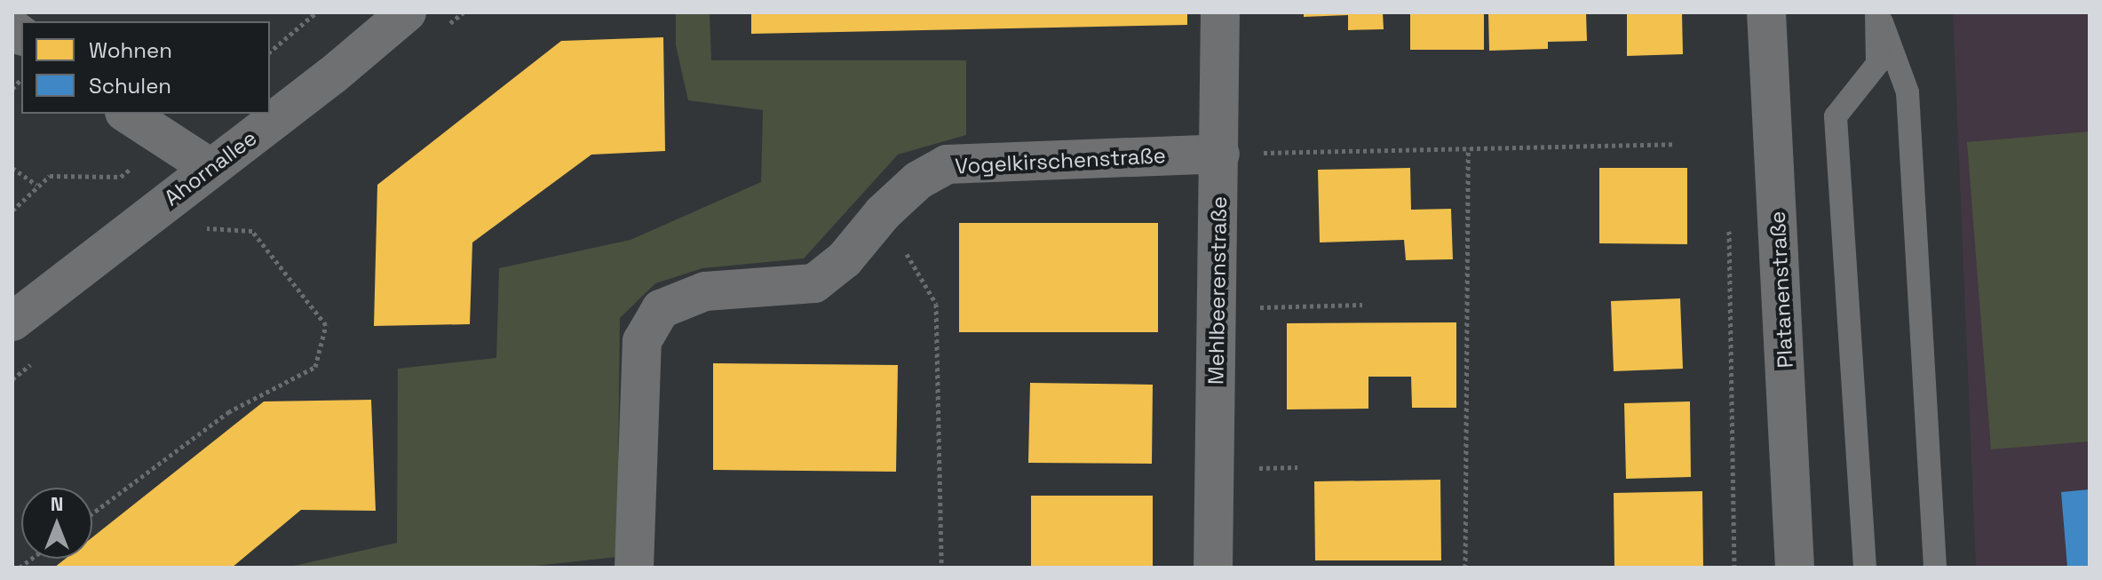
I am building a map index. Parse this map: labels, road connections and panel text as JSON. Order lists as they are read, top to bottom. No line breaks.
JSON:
{"streets":{"street":["Vogelkirschenstraße","Ahornallee","Platanenstraße","Mehlbeerenstraße"]},"crossings":[["Vogelkirschenstraße","Mehlbeerenstraße"]],"legend":["Wohnen","Schulen"],"north":"top"}
